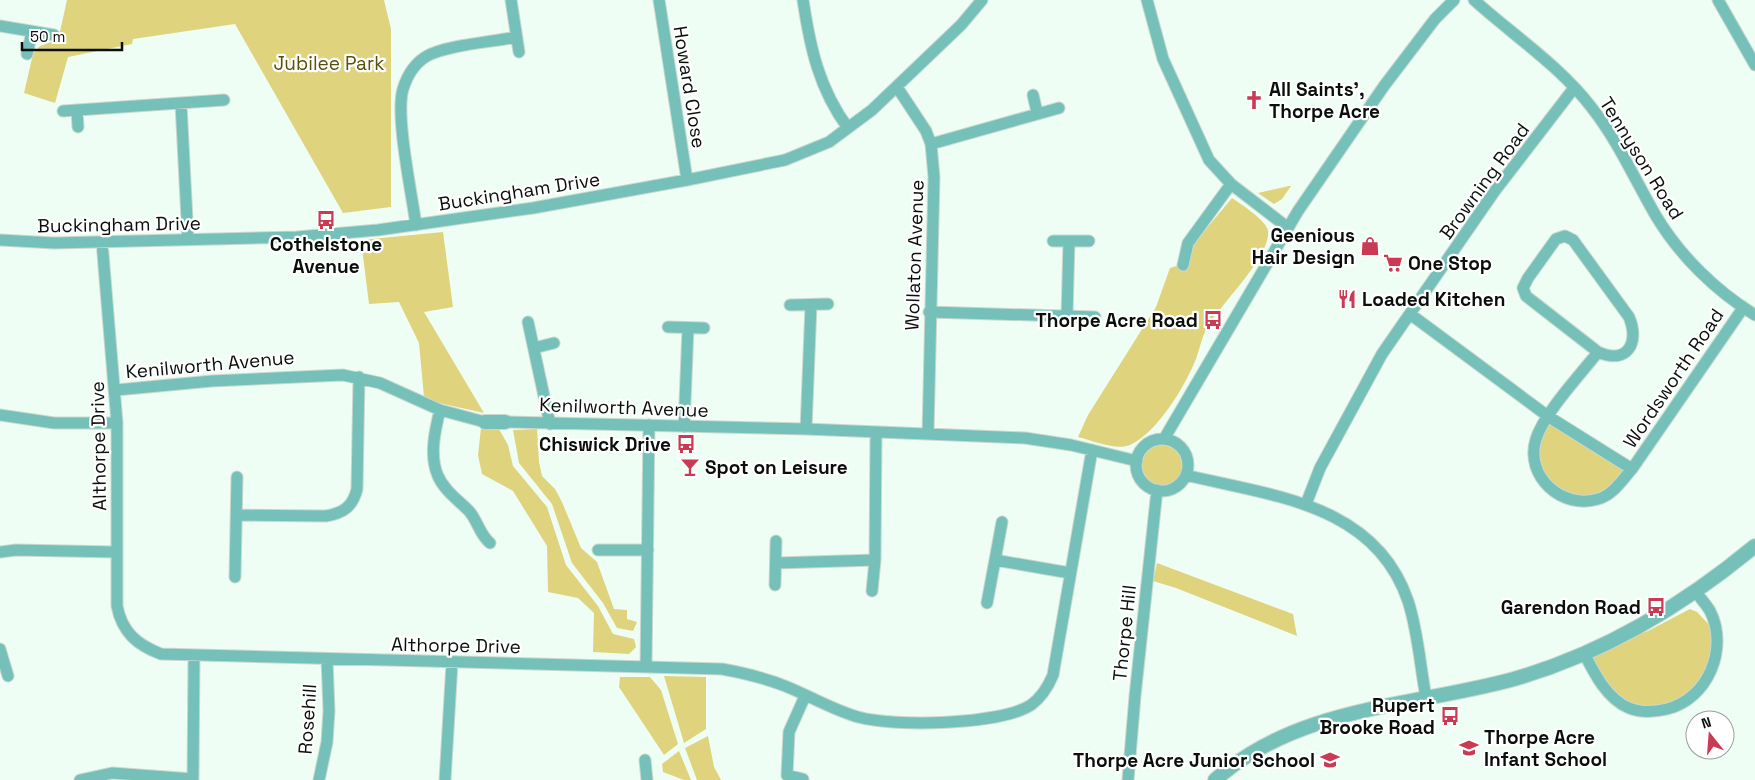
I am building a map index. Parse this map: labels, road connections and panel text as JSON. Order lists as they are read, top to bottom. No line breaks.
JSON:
{"streets":{"street":["Howard Close","Tennyson Road","Browning Road","Buckingham Drive","Wollaton Avenue","Kenilworth Avenue","Wordsworth Road","Althorpe Drive","Thorpe Hill","Rosehill"]},"crossings":[["Howard Close","Buckingham Drive"],["Tennyson Road","Browning Road"],["Tennyson Road","Wordsworth Road"],["Browning Road","Wordsworth Road"],["Buckingham Drive","Wollaton Avenue"],["Buckingham Drive","Althorpe Drive"],["Wollaton Avenue","Kenilworth Avenue"],["Kenilworth Avenue","Althorpe Drive"],["Kenilworth Avenue","Thorpe Hill"],["Althorpe Drive","Rosehill"]],"parks":["Jubilee Park"],"places":{"church":["All Saints', Thorpe Acre"],"bus stop":["Cothelstone Avenue","Thorpe Acre Road","Chiswick Drive","Garendon Road","Rupert Brooke Road"],"shop":["Geenious Hair Design"],"supermarket":["One Stop"],"restaurant":["Loaded Kitchen"],"bar":["Spot on Leisure"],"school or university":["Thorpe Acre Infant School","Thorpe Acre Junior School"]},"scale_bar":"50 m","north":"top"}
